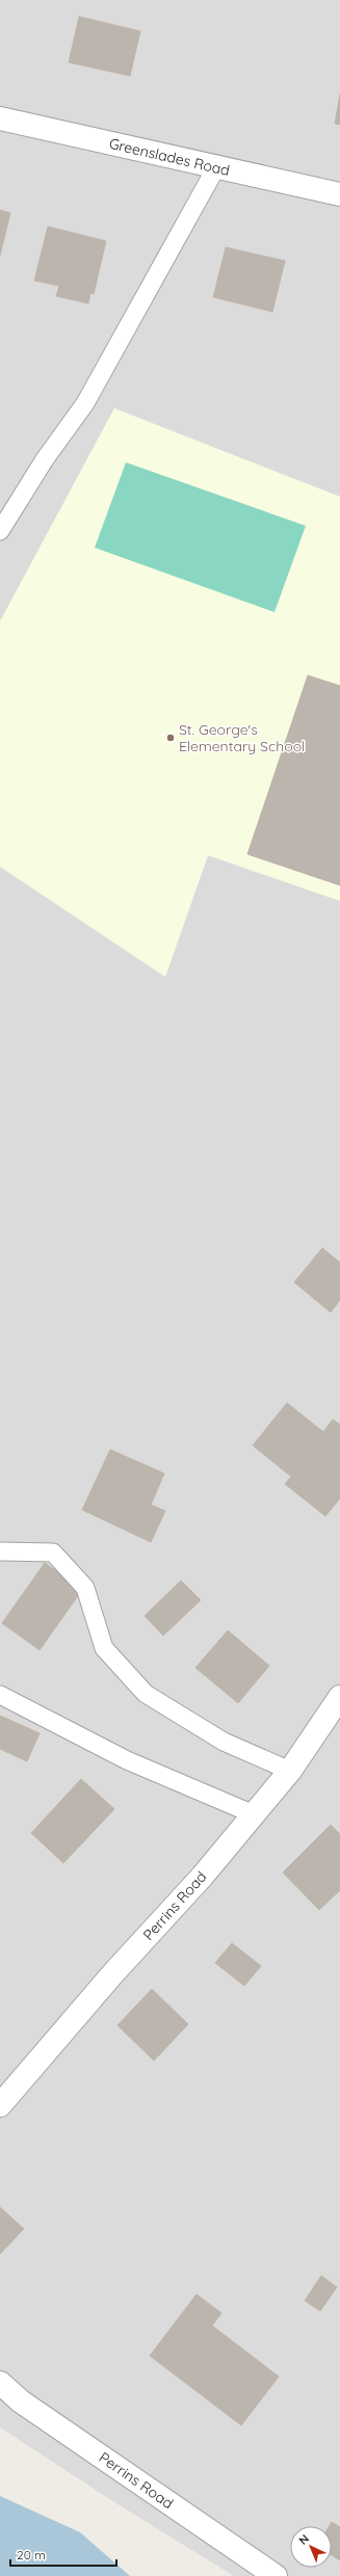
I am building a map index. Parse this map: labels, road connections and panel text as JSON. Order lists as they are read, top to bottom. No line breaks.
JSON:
{"streets":{"street":["Greenslades Road","Perrins Road"]},"places":["St. George's Elementary School"],"scale_bar":"20 m","north":"top left"}
